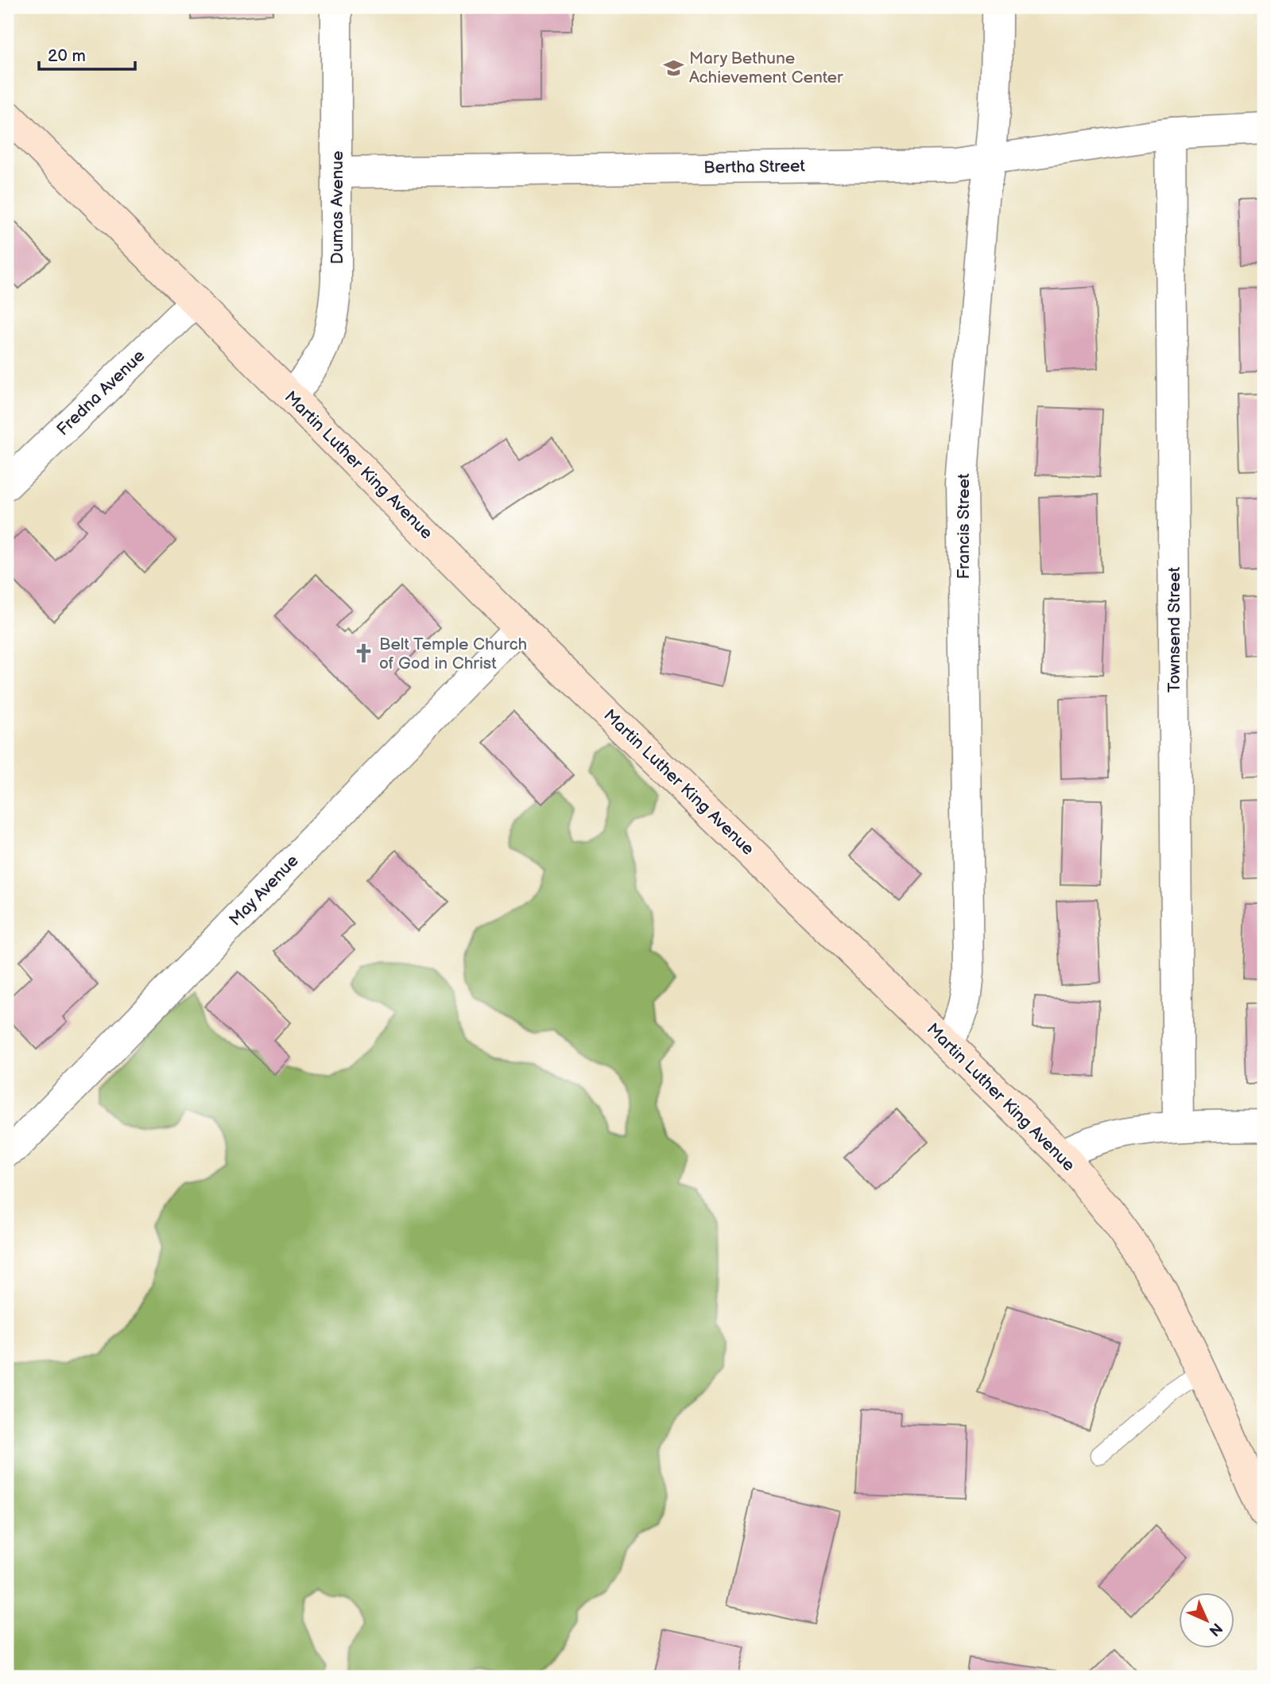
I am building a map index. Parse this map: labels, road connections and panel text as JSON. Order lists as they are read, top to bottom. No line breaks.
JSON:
{"streets":{"street":["Bertha Street","Dumas Avenue","Fredna Avenue","Martin Luther King Avenue","Francis Street","Townsend Street","May Avenue"]},"crossings":[["Bertha Street","Dumas Avenue"],["Bertha Street","Francis Street"],["Bertha Street","Townsend Street"],["Dumas Avenue","Martin Luther King Avenue"],["Fredna Avenue","Martin Luther King Avenue"],["Martin Luther King Avenue","Francis Street"],["Martin Luther King Avenue","May Avenue"]],"places":{"school or university":["Mary Bethune Achievement Center"],"church":["Belt Temple Church of God in Christ"]},"scale_bar":"20 m","north":"bottom right"}
